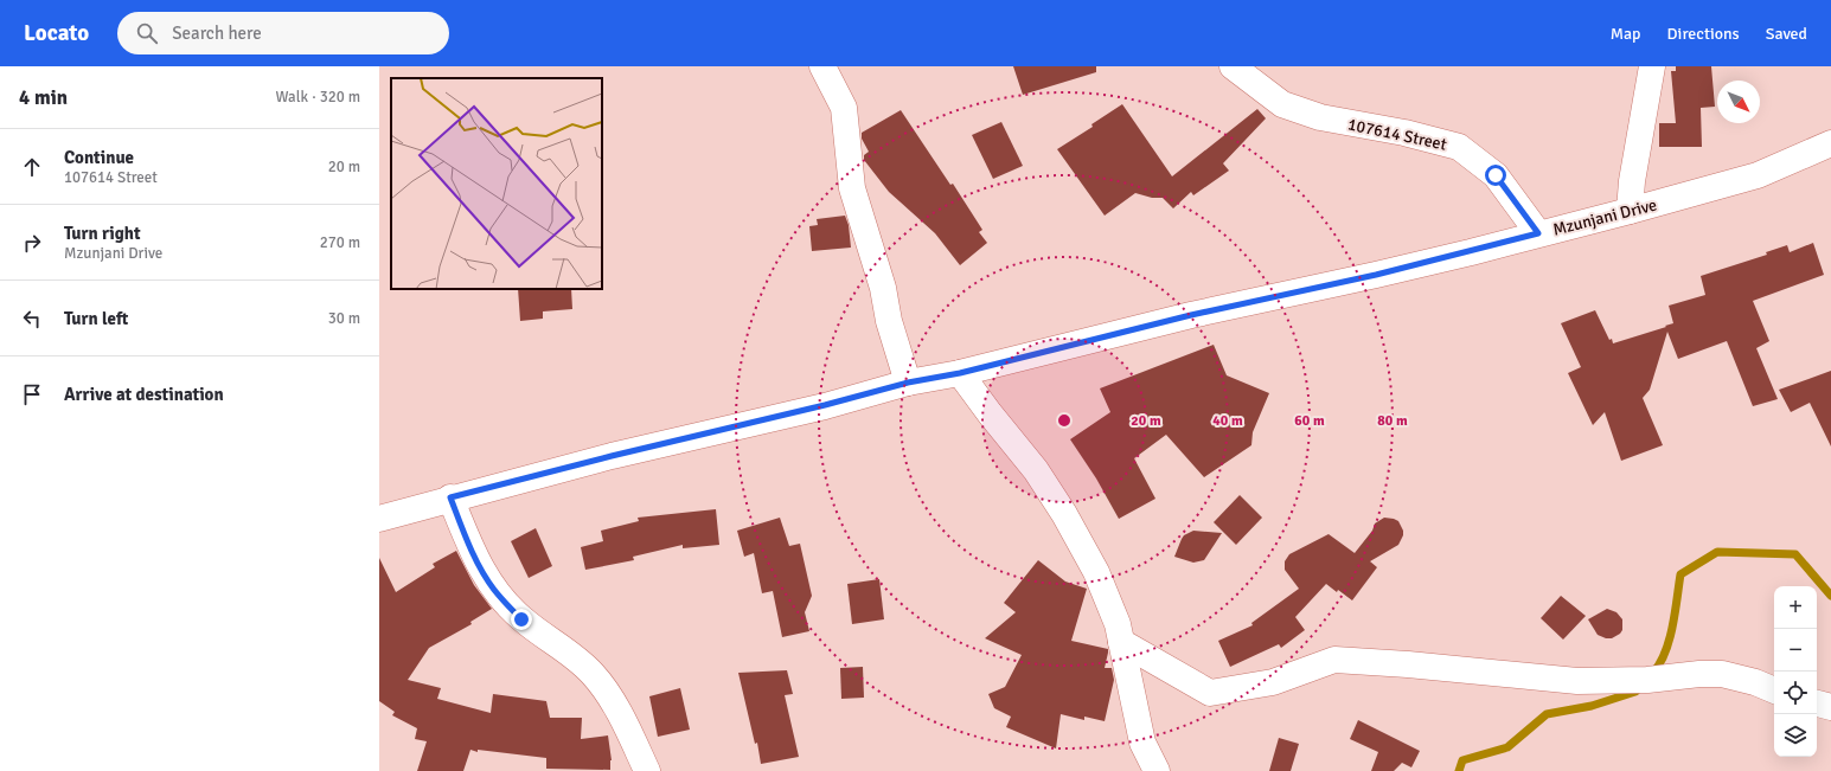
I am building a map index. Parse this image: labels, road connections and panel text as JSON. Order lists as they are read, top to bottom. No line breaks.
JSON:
{"streets":{"street":["107614 Street","Mzunjani Drive"]},"crossings":[["107614 Street","Mzunjani Drive"]],"north":"bottom right","page":{"header":"Locato","search":"Search here","nav":["Map","Directions","Saved"],"heading":["4 min","Walk · 320 m"],"list":[["Continue","107614 Street","20 m"],["Turn right","Mzunjani Drive","270 m"],["Turn left","30 m"],"Arrive at destination"],"map_buttons":["+","−"]},"rings":["20 m","40 m","60 m","80 m"]}
